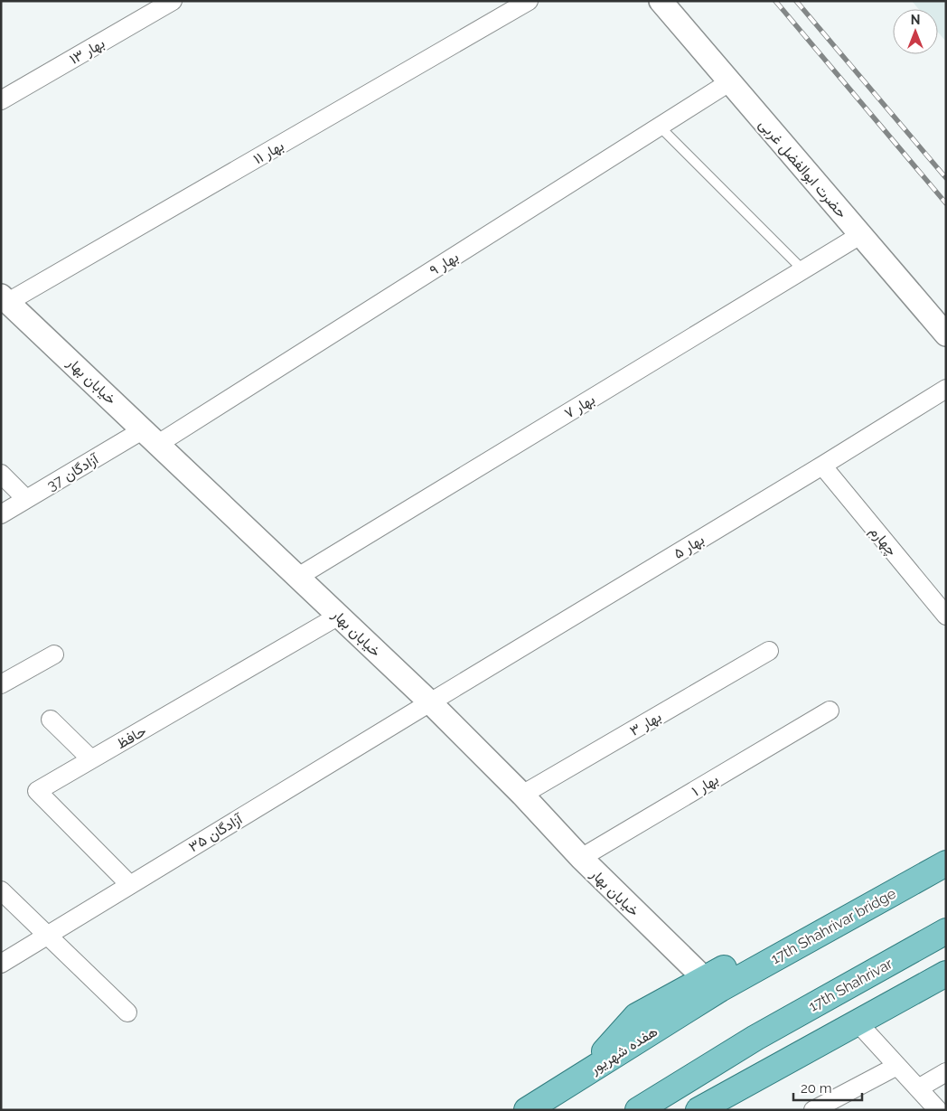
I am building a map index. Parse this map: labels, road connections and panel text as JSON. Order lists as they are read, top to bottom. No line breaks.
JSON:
{"streets":{"main road":["17th Shahrivar bridge","17th Shahrivar","هفده شهریور"],"street":["بهار ۱۳","بهار ۱۱","حضرت ابوالفضل غربی","بهار ۹","خیابان بهار","بهار ۷","آزادگان 37","چهارم","بهار ۵","بهار ۳","حافظ","بهار ۱","آزادگان ۳۵"]},"crossings":[["بهار ۱۱","خیابان بهار"],["حضرت ابوالفضل غربی","بهار ۹"],["حضرت ابوالفضل غربی","بهار ۷"],["بهار ۹","خیابان بهار"],["بهار ۹","آزادگان 37"],["خیابان بهار","بهار ۷"],["خیابان بهار","آزادگان 37"],["خیابان بهار","بهار ۵"],["خیابان بهار","بهار ۳"],["خیابان بهار","حافظ"],["خیابان بهار","بهار ۱"],["خیابان بهار","آزادگان ۳۵"],["خیابان بهار","17th Shahrivar bridge"],["خیابان بهار","هفده شهریور"],["چهارم","بهار ۵"],["بهار ۵","آزادگان ۳۵"],["حافظ","آزادگان ۳۵"],["17th Shahrivar bridge","هفده شهریور"]],"scale_bar":"20 m","north":"top"}
